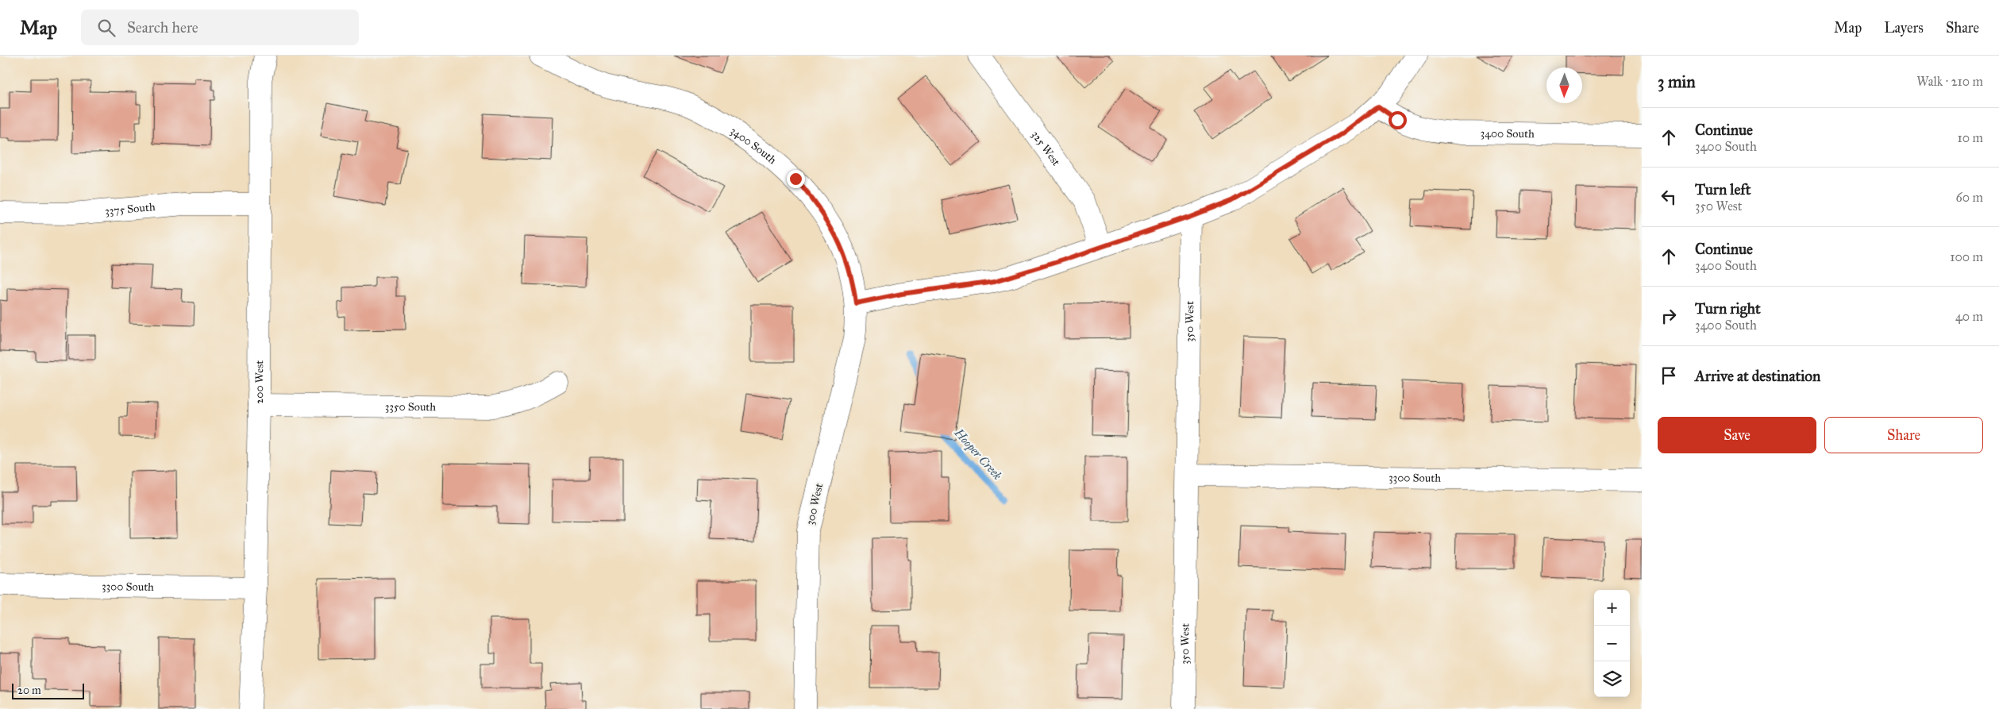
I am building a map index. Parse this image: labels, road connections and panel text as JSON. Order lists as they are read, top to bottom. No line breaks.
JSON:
{"streets":{"street":["3400 South","325 West","3375 South","350 West","200 West","3350 South","3300 South","300 West"]},"crossings":[["3400 South","300 West"],["3375 South","200 West"],["350 West","3300 South"],["200 West","3350 South"],["200 West","3300 South"]],"water":["Hooper Creek"],"scale_bar":"20 m","north":"bottom","page":{"header":"Map","search":"Search here","nav":["Map","Layers","Share"],"heading":["3 min","Walk · 210 m"],"list":[["Continue","3400 South","10 m"],["Turn left","350 West","60 m"],["Continue","3400 South","100 m"],["Turn right","3400 South","40 m"],"Arrive at destination"],"buttons":["Save","Share"],"map_buttons":["+","−"],"scale":"20 m"}}
